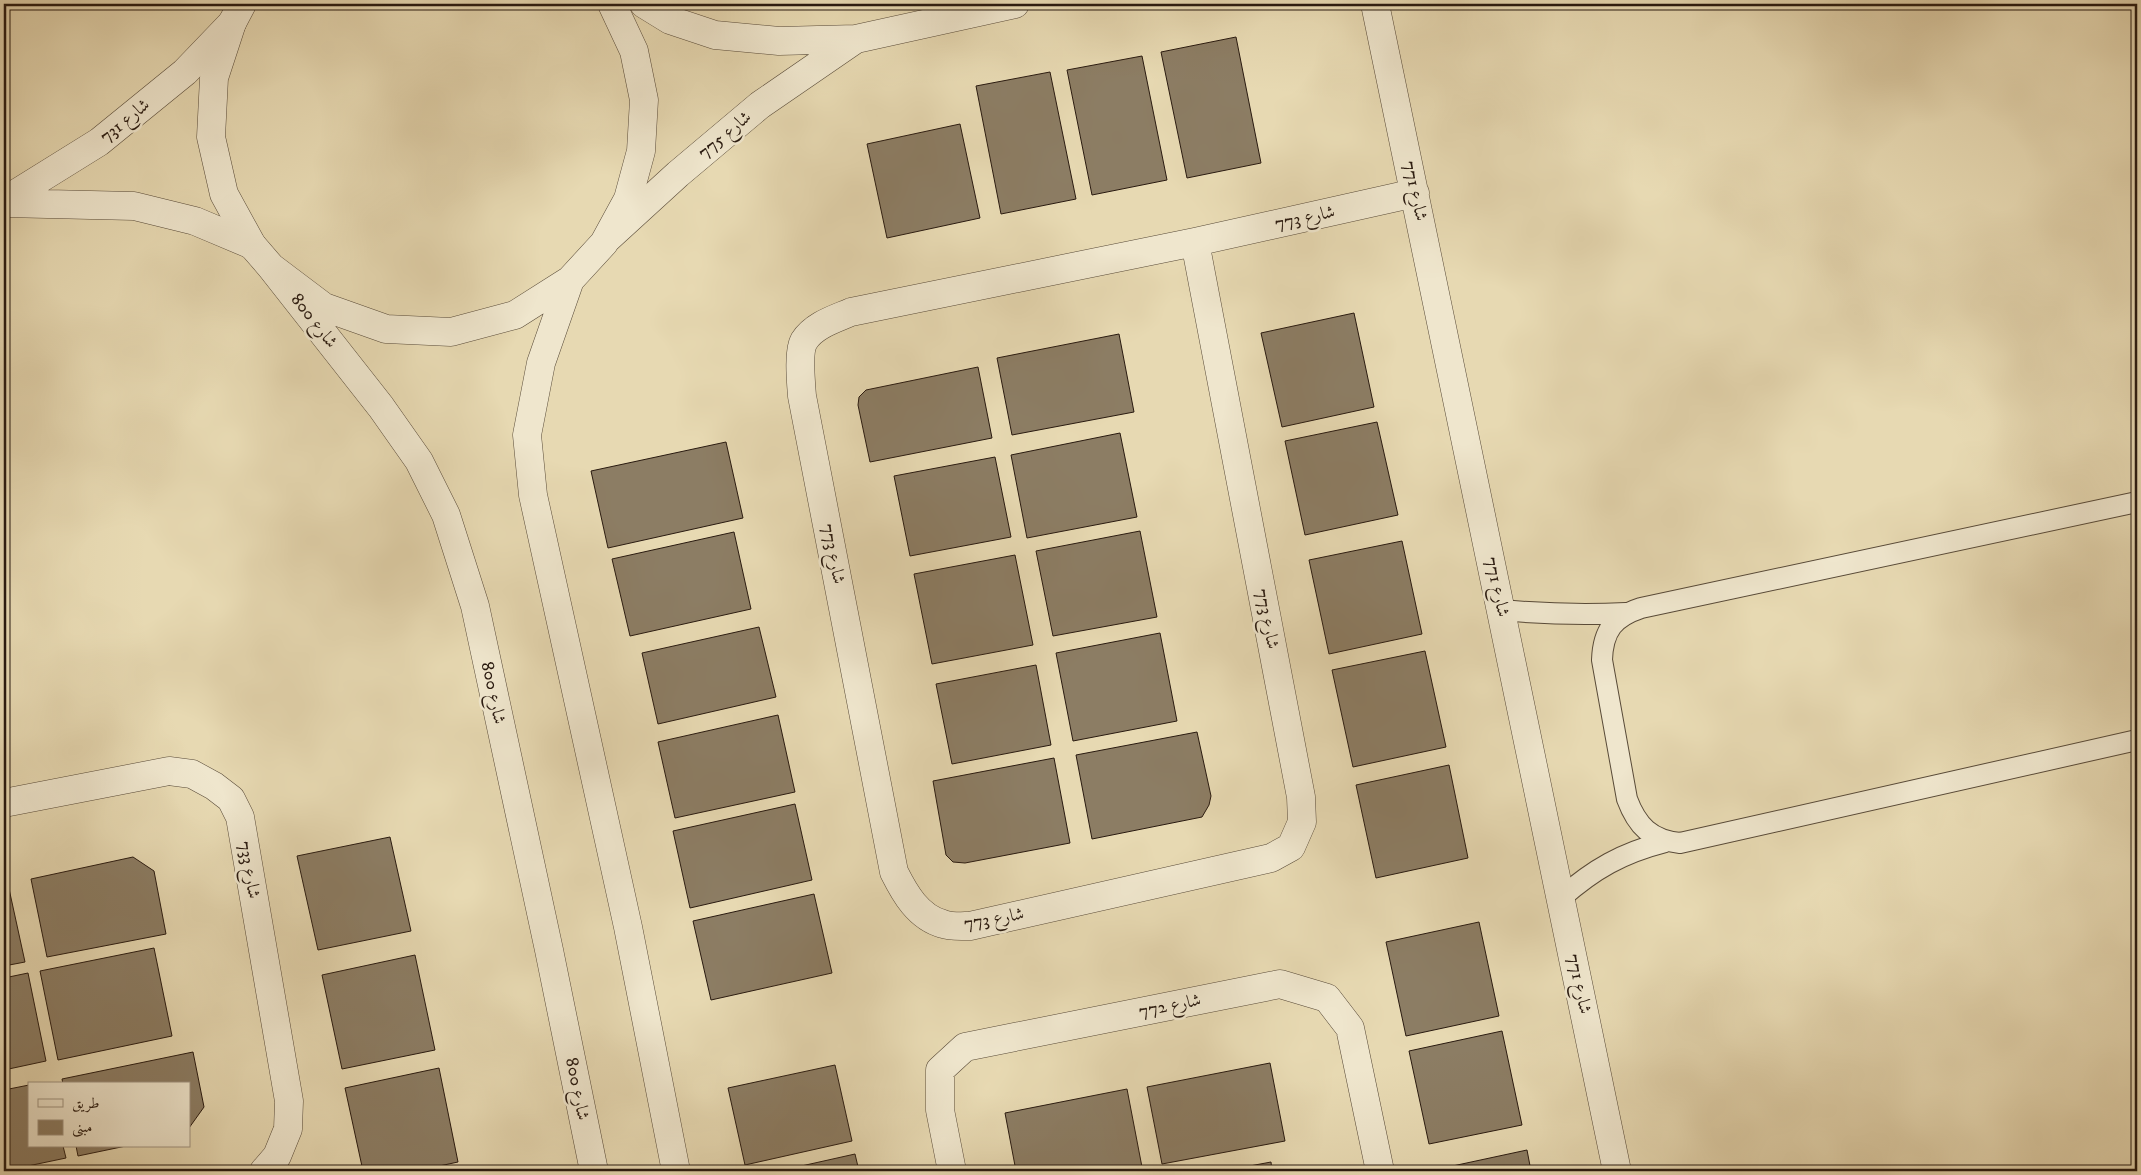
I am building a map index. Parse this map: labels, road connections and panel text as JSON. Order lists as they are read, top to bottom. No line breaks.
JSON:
{"streets":{"street":["شارع 731","شارع 775","شارع 771","شارع 773","شارع 800","شارع 733","شارع 772"]},"crossings":[["شارع 771","شارع 773"]],"legend":["طريق","مبنى"]}
